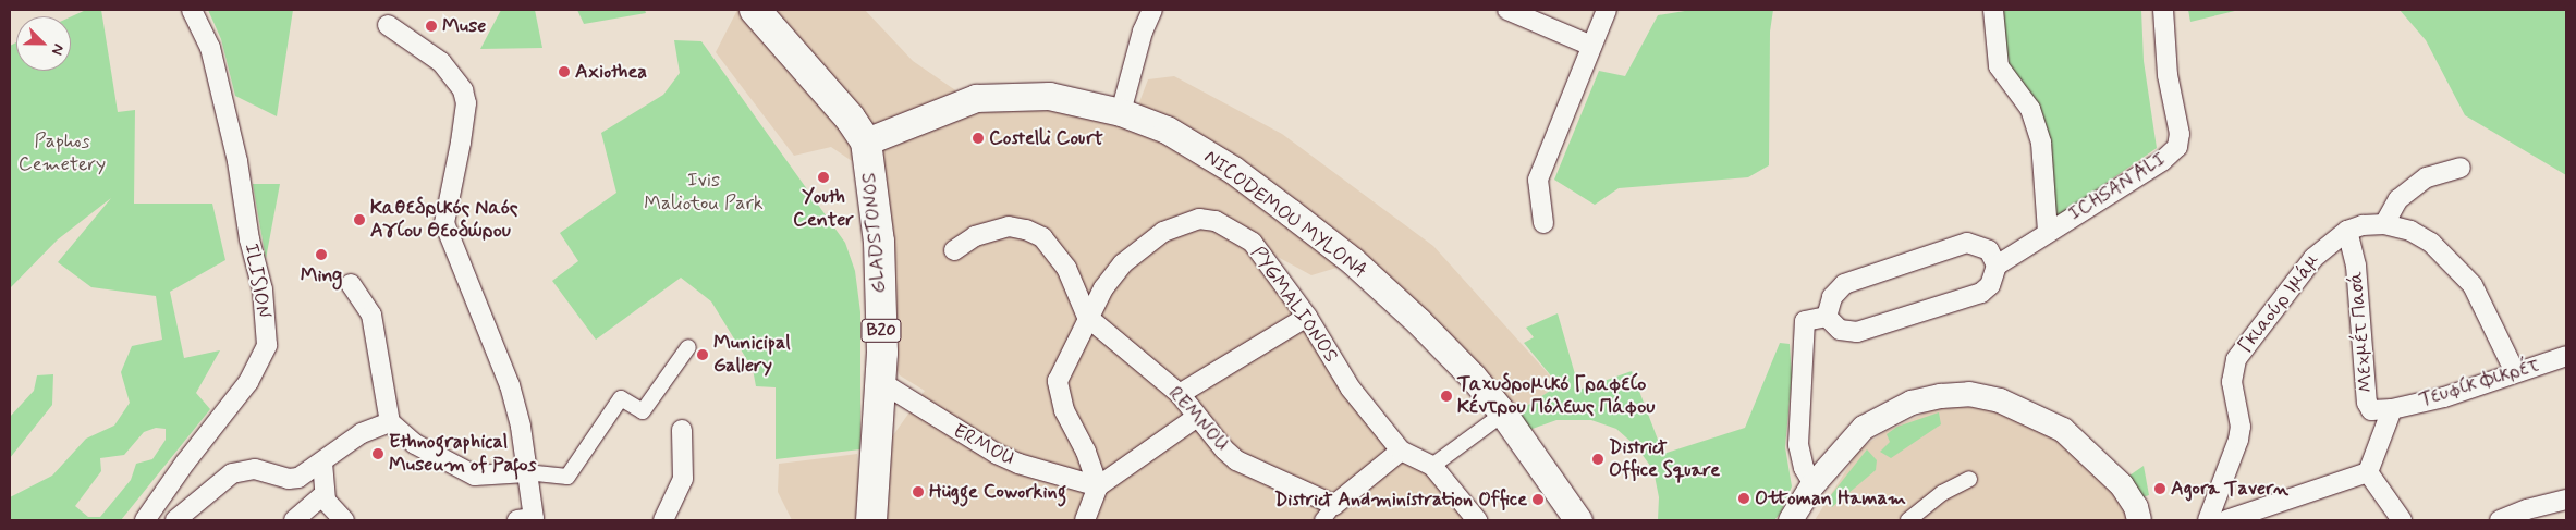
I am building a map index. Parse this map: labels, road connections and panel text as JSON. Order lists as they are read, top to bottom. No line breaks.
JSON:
{"streets":{"main road":["NICODEMOU MYLONA","GLADSTONOS","B20"],"street":["ICHSAN ALI","ILISION","Γκιαούρ Ιμάμ","PYGMALIONOS","Μεχμέτ Πασά","Τευφίκ Φικρέτ","REMNOU","ERMOU"]},"crossings":[["NICODEMOU MYLONA","GLADSTONOS"],["NICODEMOU MYLONA","B20"],["GLADSTONOS","B20"],["GLADSTONOS","ERMOU"],["Γκιαούρ Ιμάμ","Μεχμέτ Πασά"],["PYGMALIONOS","REMNOU"],["PYGMALIONOS","ERMOU"],["Μεχμέτ Πασά","Τευφίκ Φικρέτ"]],"parks":["Paphos Cemetery","Ivis Maliotou Park"],"places":["Muse","Axiothea","Costelli Court","Youth Center","Καθεδρικός Ναός Αγίου Θεοδώρου","Ming","Municipal Gallery","Ταχυδρομικό Γραφείο Κέντρου Πόλεως Πάφου","Ethnographical Museum of Pafos","District Office Square","Agora Tavern","Hügge Coworking","Ottoman Hamam","District Andministration Office"],"north":"bottom right"}
